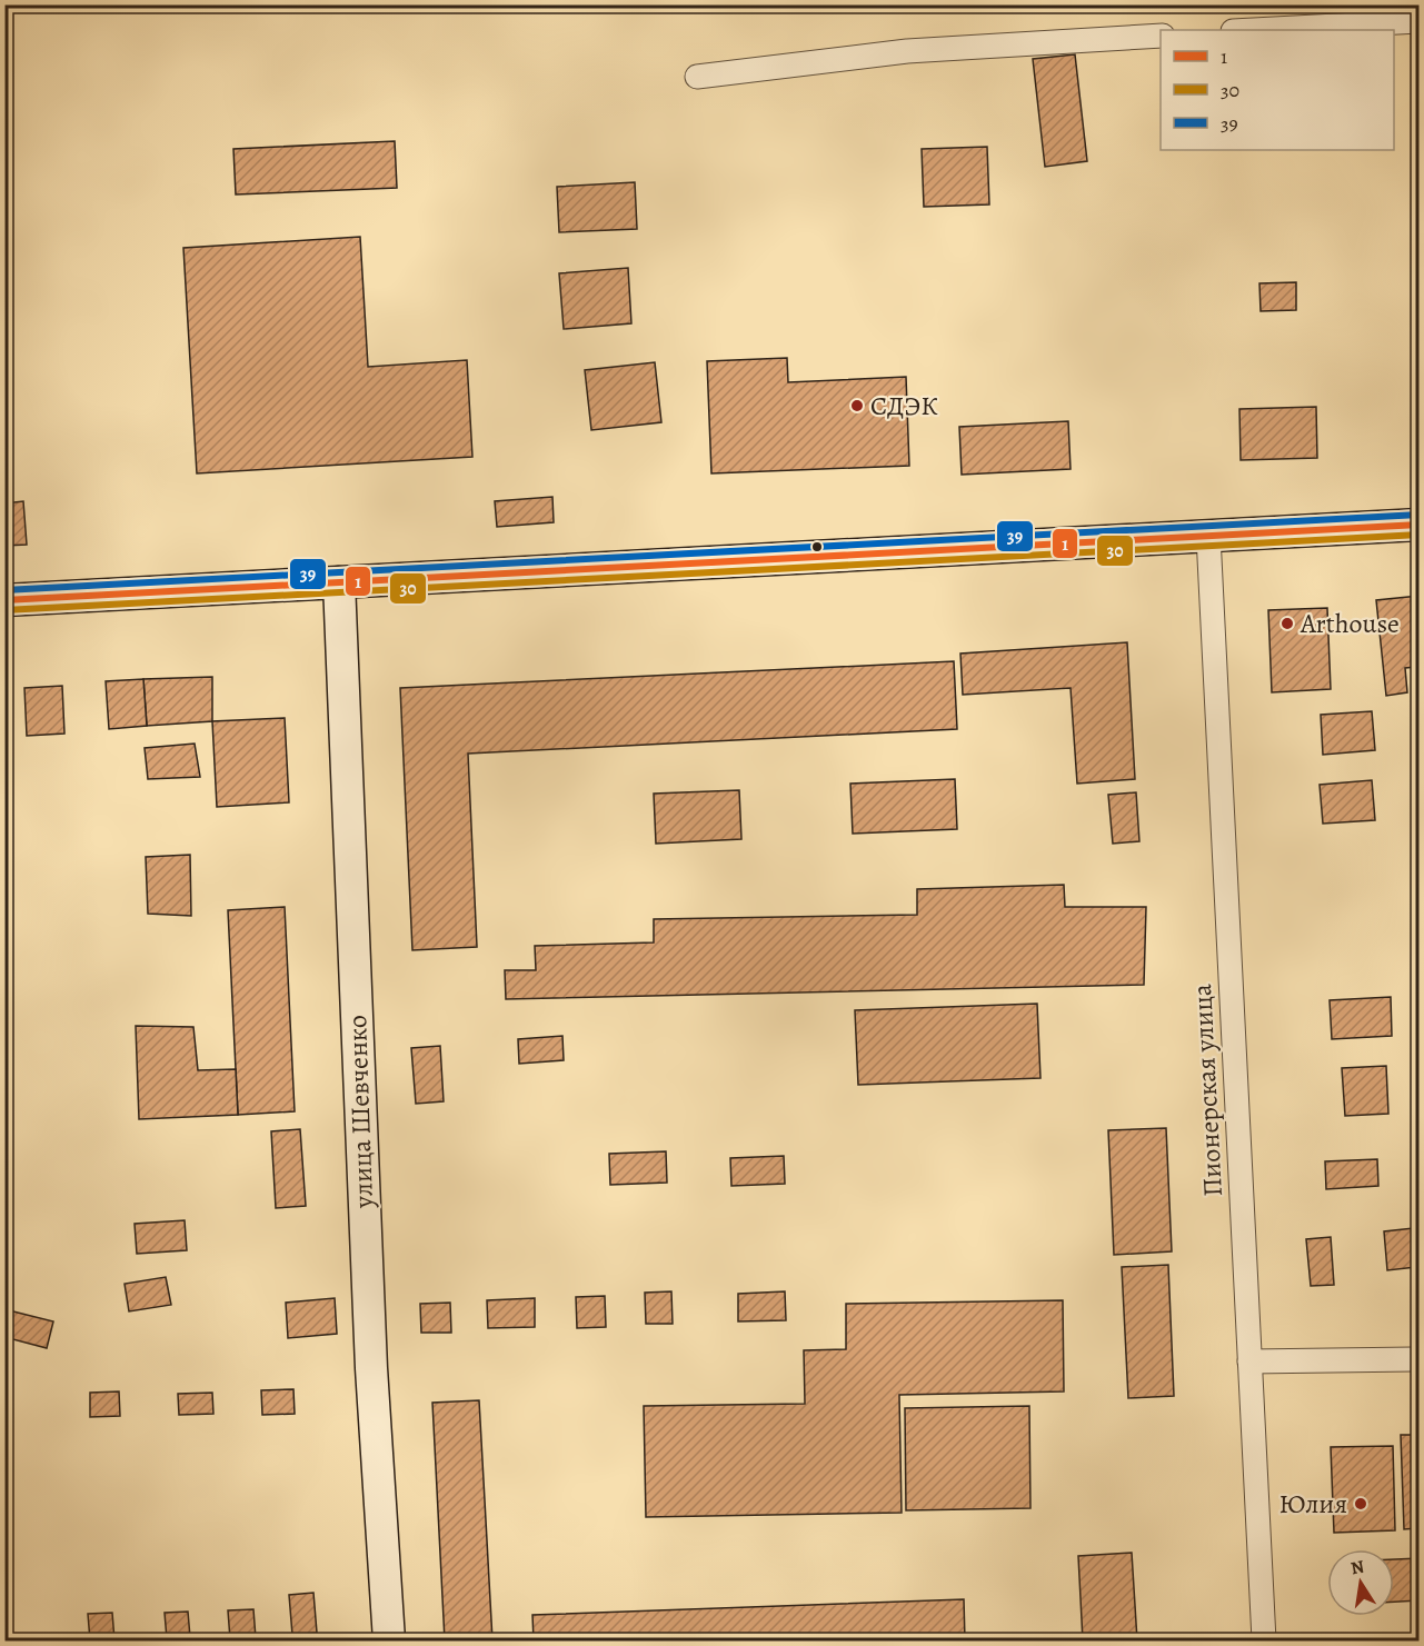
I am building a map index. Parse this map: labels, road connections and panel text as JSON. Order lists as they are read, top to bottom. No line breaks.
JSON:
{"streets":{"main road":["улица Шевченко"],"street":["Пионерская улица"]},"places":["СДЭК","Arthouse","Юлия"],"lines":["transit line 39","transit line 1","transit line 30"],"legend":["1","30","39"],"north":"top"}
